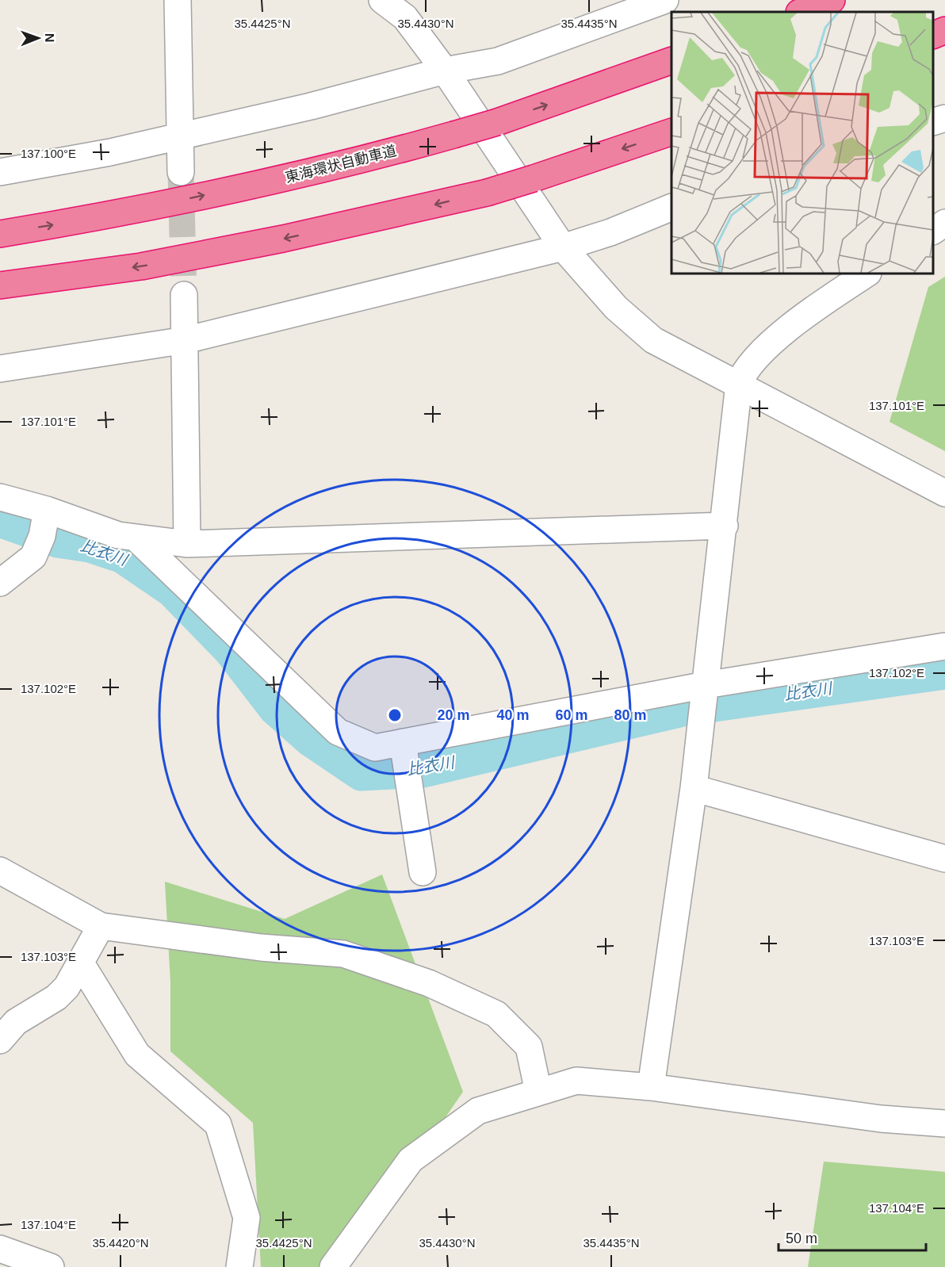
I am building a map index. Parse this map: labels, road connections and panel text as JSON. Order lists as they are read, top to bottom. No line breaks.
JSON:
{"streets":{"highway":["東海環状自動車道"]},"water":["比衣川"],"scale_bar":"50 m","north":"right","coordinates":["35.4425°N","35.4430°N","35.4435°N","137.100°E","137.101°E","137.102°E","137.103°E","137.104°E","35.4420°N"],"rings":["20 m","40 m","60 m","80 m"]}
